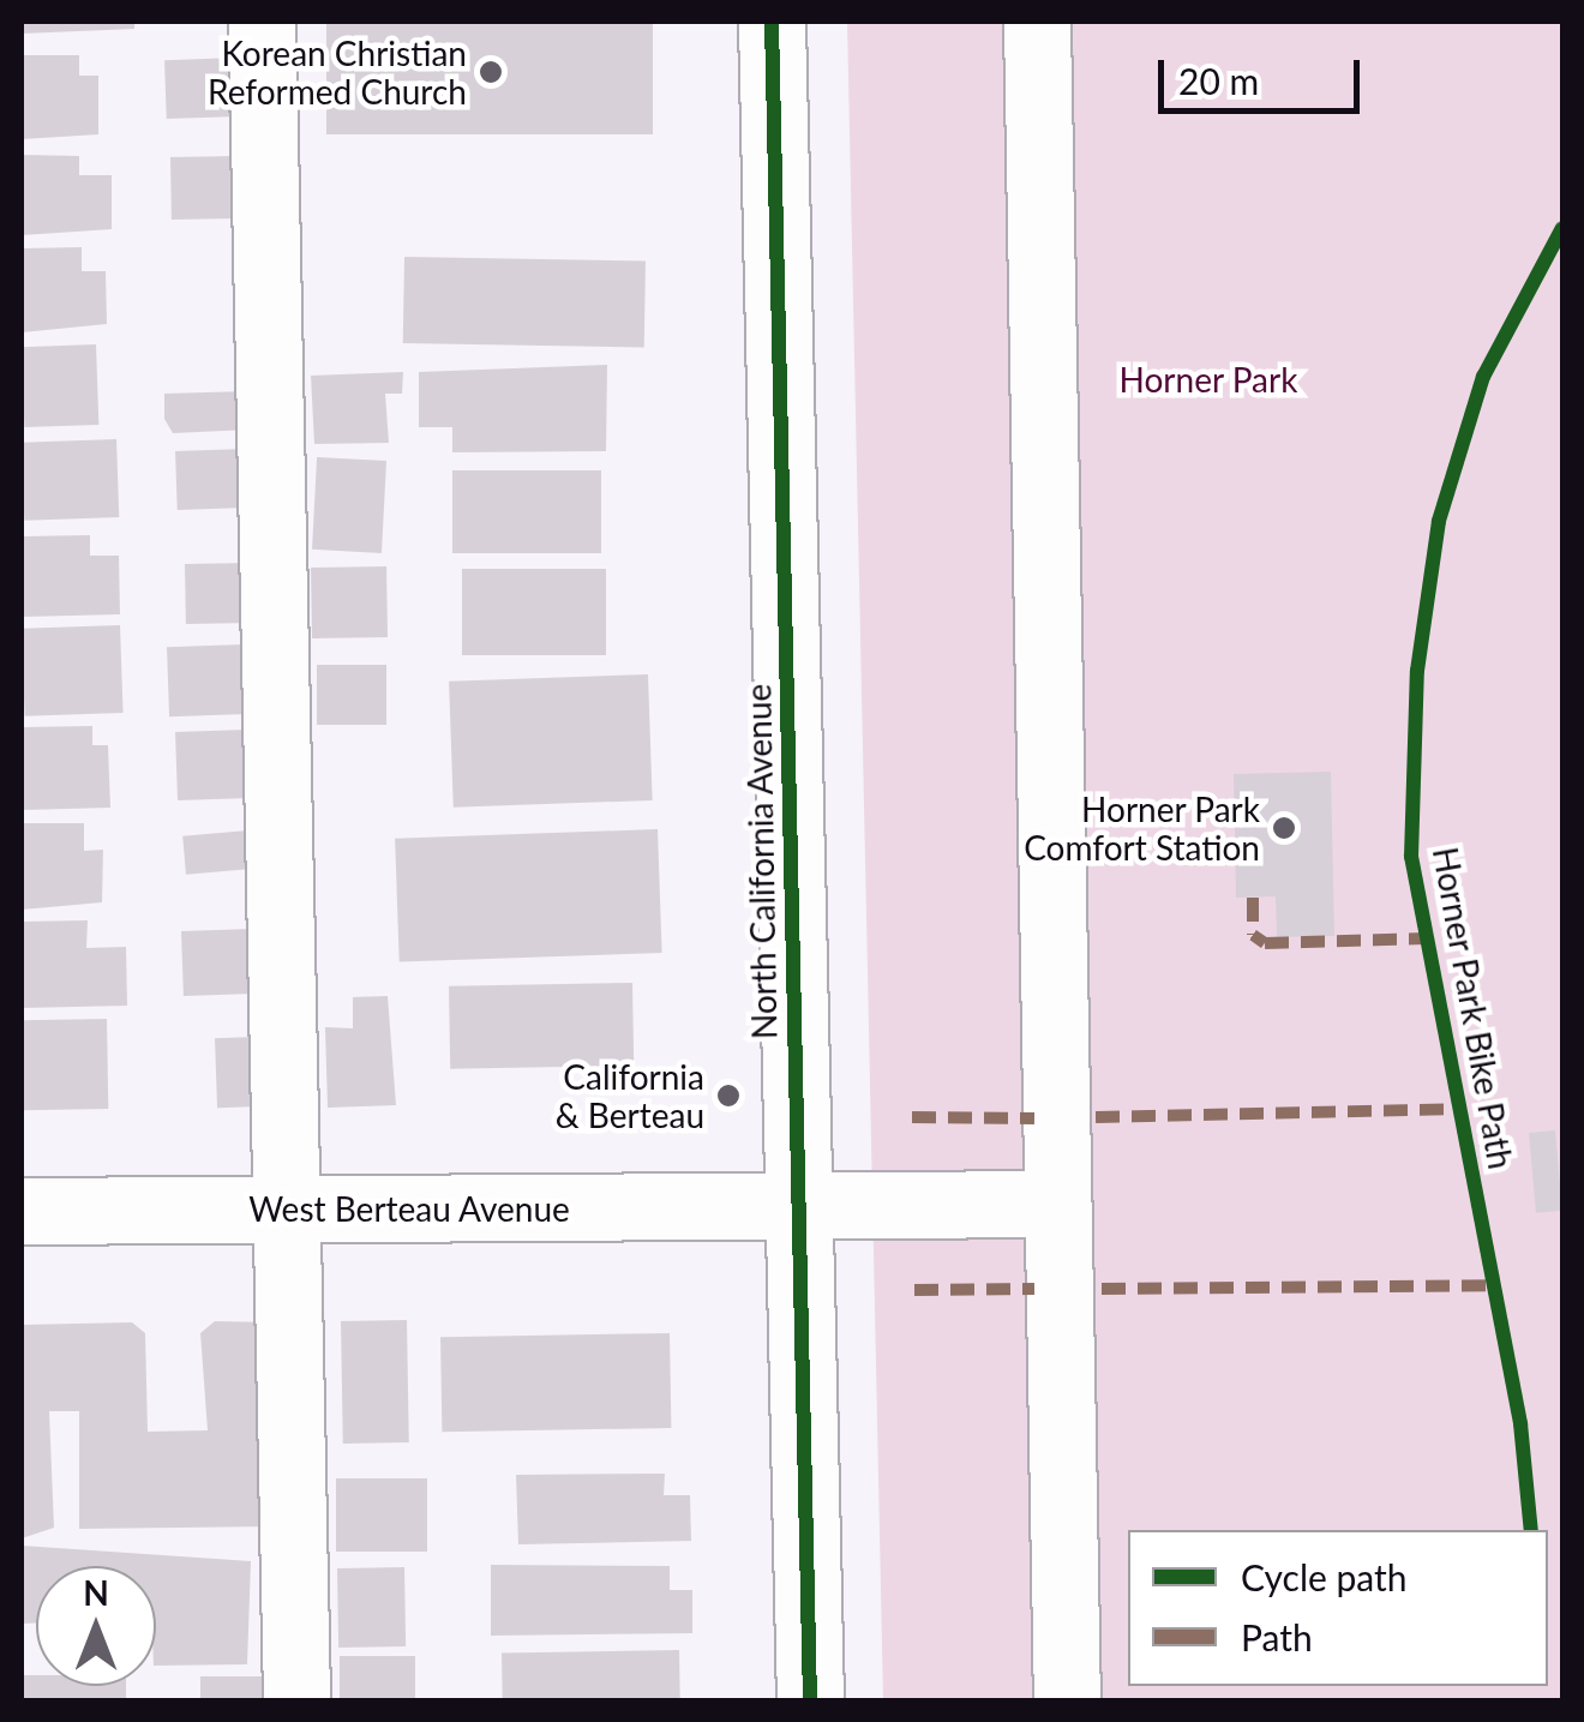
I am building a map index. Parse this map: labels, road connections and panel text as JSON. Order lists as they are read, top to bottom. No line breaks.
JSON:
{"streets":{"street":["North California Avenue","West Berteau Avenue"],"cycle path":["Horner Park Bike Path"]},"crossings":[["North California Avenue","West Berteau Avenue"]],"parks":["Horner Park"],"places":["Korean Christian Reformed Church","Horner Park Comfort Station","California & Berteau"],"legend":["Cycle path","Path"],"scale_bar":"20 m","north":"top"}
